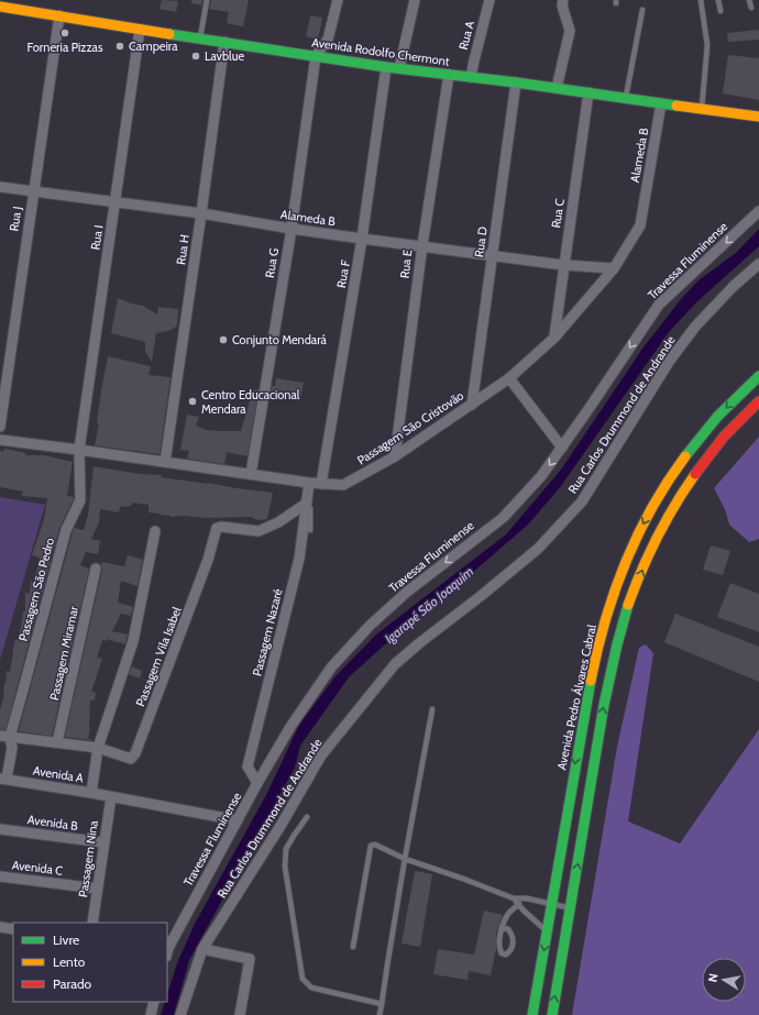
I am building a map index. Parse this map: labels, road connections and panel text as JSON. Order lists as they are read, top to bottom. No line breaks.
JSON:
{"streets":{"main road":["Avenida Rodolfo Chermont","Avenida Pedro Álvares Cabral"],"street":["Rua A","Alameda B","Rua C","Rua J","Rua I","Rua D","Rua H","Travessa Fluminense","Rua G","Rua E","Rua F","Rua Carlos Drummond de Andrande","Passagem São Cristovão","Passagem São Pedro","Passagem Nazaré","Passagem Miramar","Passagem Vila Isabel","Avenida A","Avenida B","Passagem Nina","Avenida C"]},"crossings":[["Rua A","Avenida Rodolfo Chermont"],["Avenida Rodolfo Chermont","Alameda B"],["Avenida Rodolfo Chermont","Rua C"],["Avenida Rodolfo Chermont","Rua J"],["Avenida Rodolfo Chermont","Rua I"],["Avenida Rodolfo Chermont","Rua D"],["Avenida Rodolfo Chermont","Rua H"],["Avenida Rodolfo Chermont","Rua G"],["Avenida Rodolfo Chermont","Rua E"],["Avenida Rodolfo Chermont","Rua F"],["Alameda B","Rua C"],["Alameda B","Rua J"],["Alameda B","Rua I"],["Alameda B","Rua D"],["Alameda B","Rua H"],["Alameda B","Rua G"],["Alameda B","Rua E"],["Alameda B","Rua F"],["Alameda B","Passagem São Cristovão"],["Rua C","Passagem São Cristovão"],["Rua I","Passagem São Cristovão"],["Rua I","Passagem São Pedro"],["Rua D","Passagem São Cristovão"],["Rua H","Passagem São Cristovão"],["Travessa Fluminense","Passagem Nazaré"],["Travessa Fluminense","Avenida A"],["Rua G","Passagem São Cristovão"],["Rua E","Passagem São Cristovão"],["Rua F","Passagem São Cristovão"],["Passagem São Cristovão","Passagem São Pedro"],["Passagem São Cristovão","Passagem Nazaré"],["Passagem São Pedro","Avenida A"],["Passagem Nazaré","Passagem Vila Isabel"],["Avenida A","Passagem Nina"],["Avenida B","Passagem Nina"],["Passagem Nina","Avenida C"]],"one_way":["Travessa Fluminense"],"water":["Igarapé São Joaquim"],"places":["Forneria Pizzas","Campeira","Lavblue","Conjunto Mendará","Centro Educacional Mendara"],"legend":["Livre","Lento","Parado"],"north":"left"}
